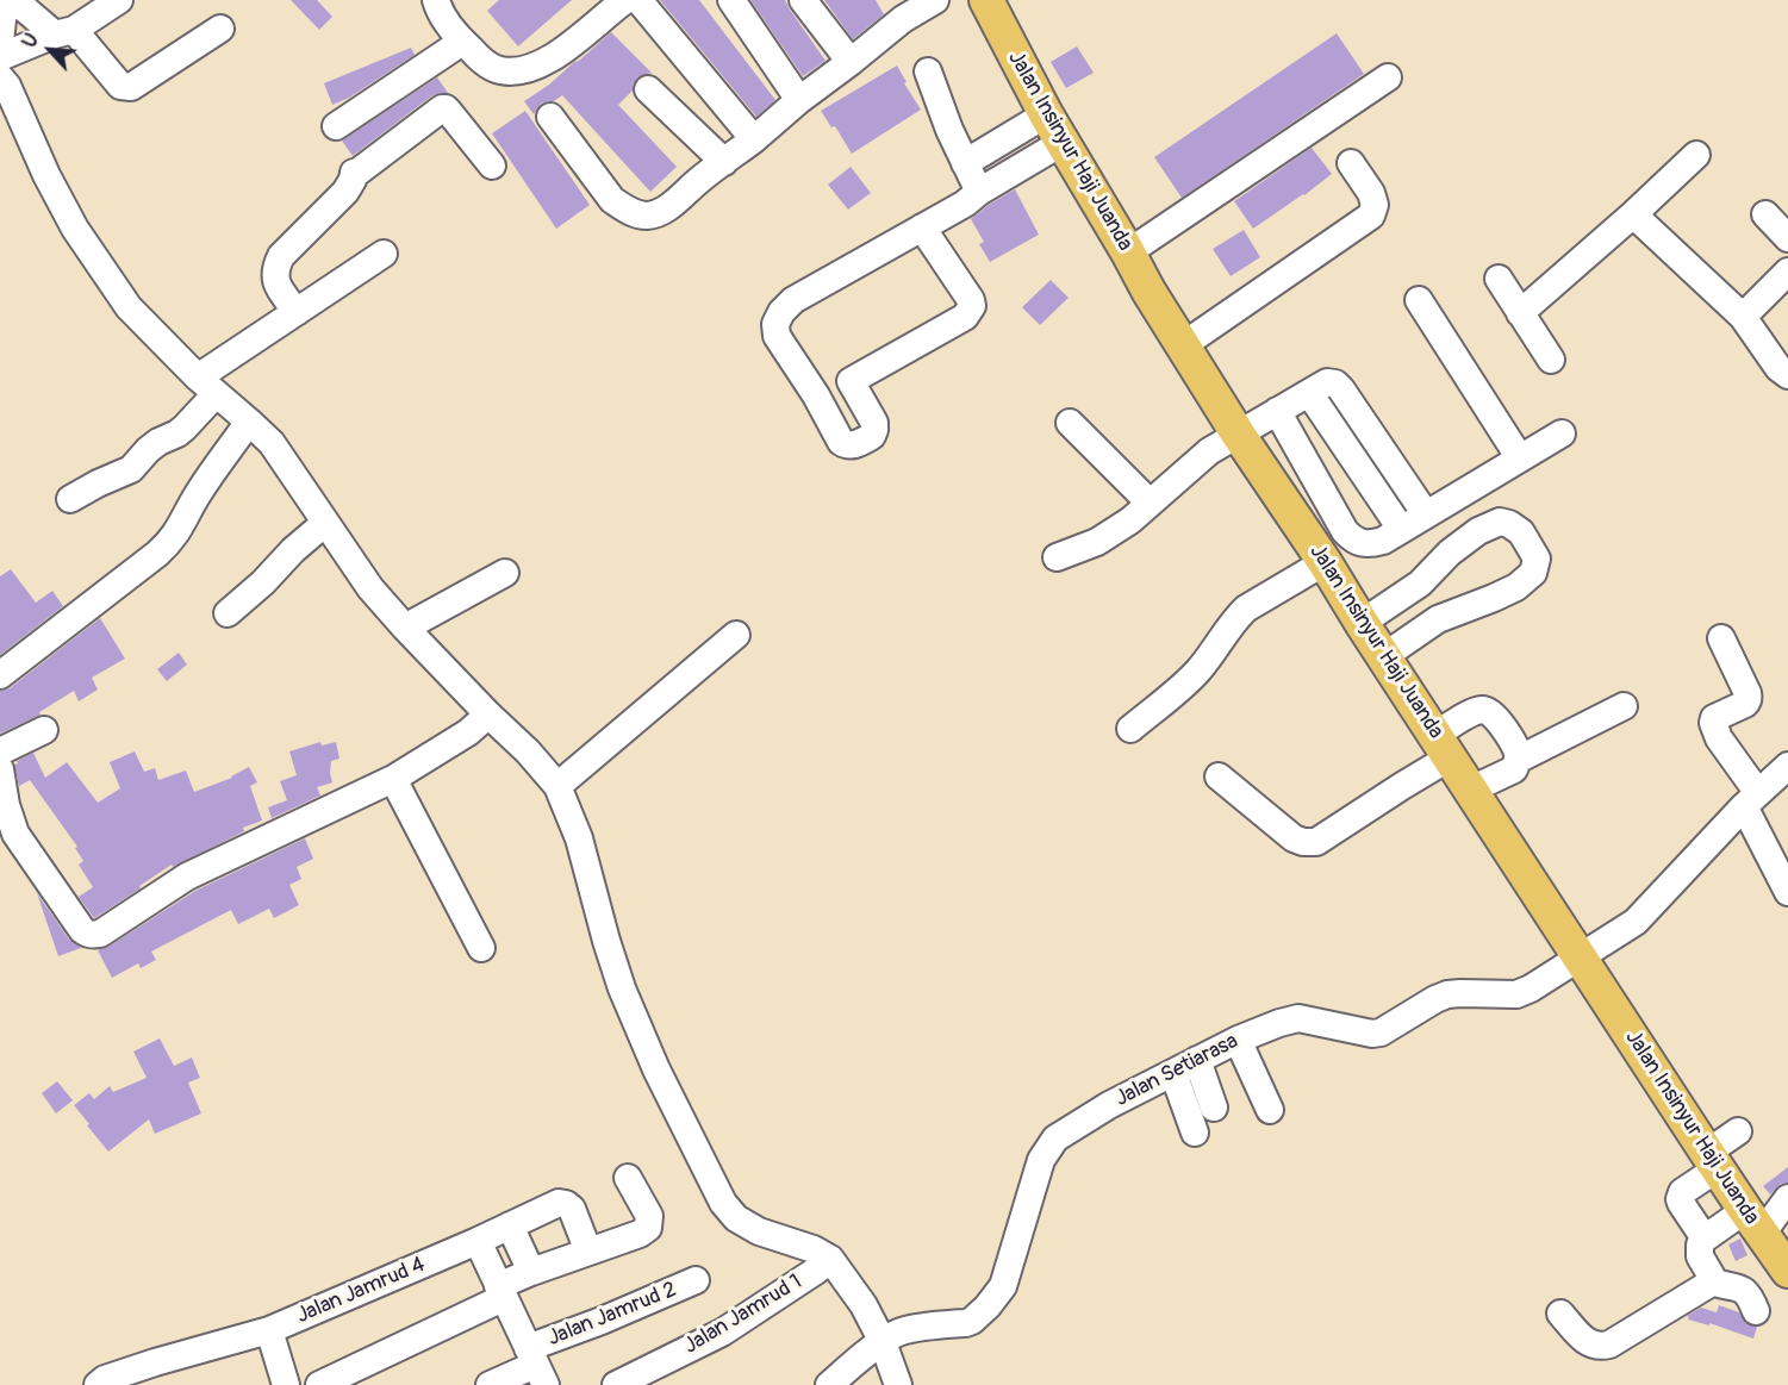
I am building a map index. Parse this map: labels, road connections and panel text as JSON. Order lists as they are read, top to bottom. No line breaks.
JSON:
{"streets":{"main road":["Jalan Insinyur Haji Juanda"],"street":["Jalan Setiarasa","Jalan Jamrud 4","Jalan Jamrud 2","Jalan Jamrud 1"]},"crossings":[["Jalan Insinyur Haji Juanda","Jalan Setiarasa"]],"north":"top left"}
